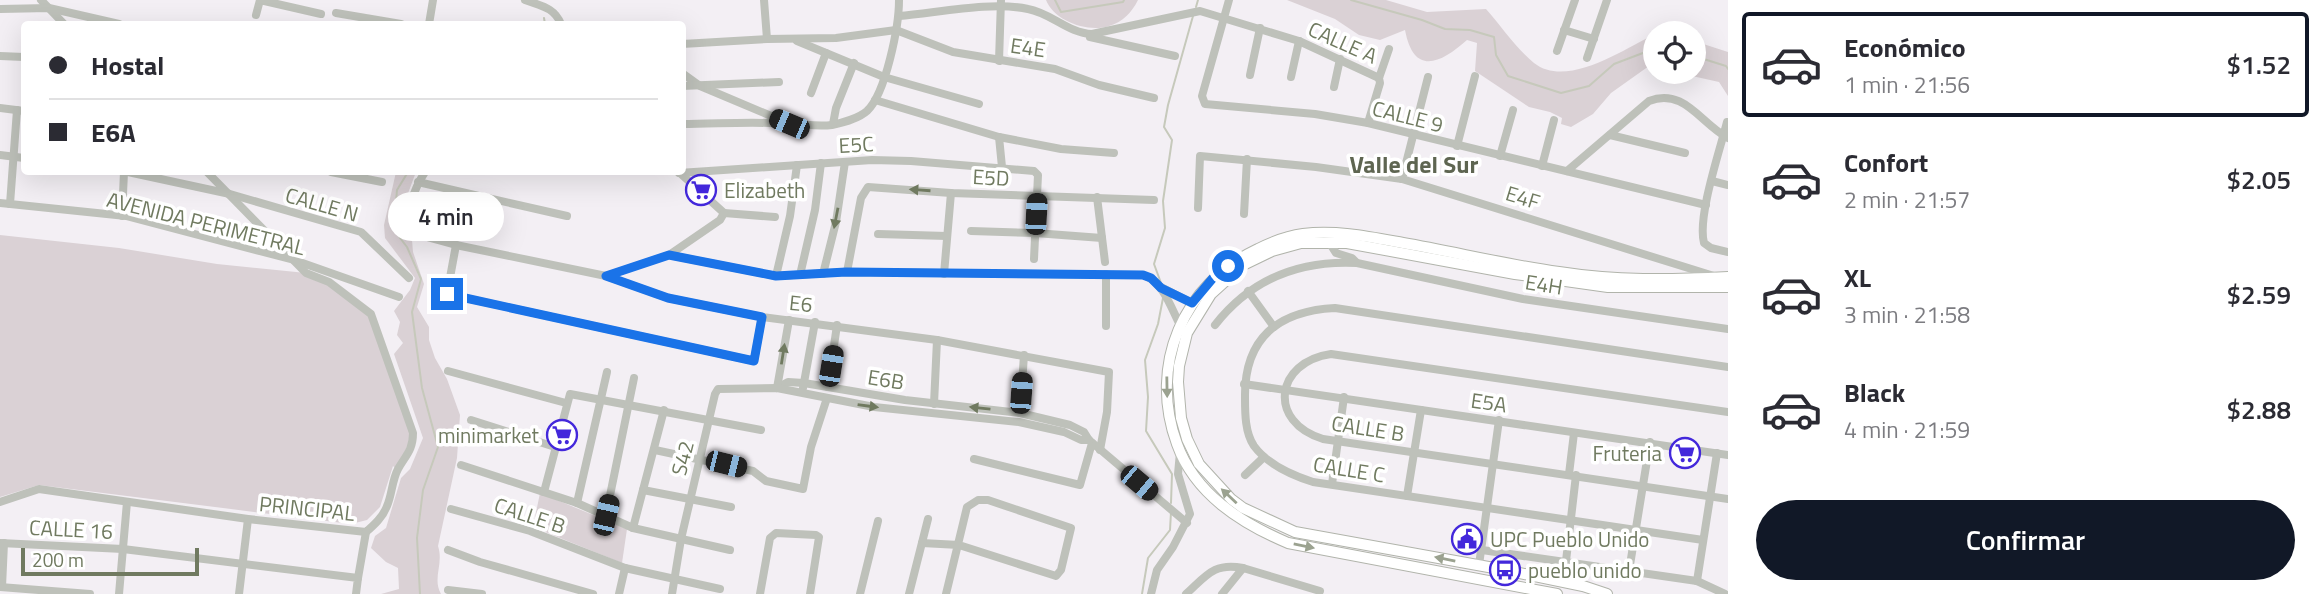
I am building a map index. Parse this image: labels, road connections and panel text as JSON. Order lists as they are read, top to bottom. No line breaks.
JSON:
{"streets":{"street":["CALLE A","E4E","CALLE 9","E5C","E5D","E4F","CALLE N","AVENIDA PERIMETRAL","E4H","E6","E6B","E5A","CALLE B","S42","CALLE C","PRINCIPAL","CALLE 16"]},"crossings":[["CALLE A","CALLE 9"],["E5C","E5D"],["CALLE N","PRINCIPAL"],["AVENIDA PERIMETRAL","PRINCIPAL"],["E6","E6B"],["E6B","S42"],["E5A","CALLE B"],["CALLE B","S42"]],"districts":["Valle del Sur"],"places":{"supermarket":["Elizabeth","minimarket","Fruteria"],"public building":["UPC Pueblo Unido"],"bus stop":["pueblo unido"]},"scale_bar":"200 m","page":{"list":[{"name":"Económico","note":"1 min · 21:56","value":"$1.52"},{"name":"Confort","note":"2 min · 21:57","value":"$2.05"},{"name":"XL","note":"3 min · 21:58","value":"$2.59"},{"name":"Black","note":"4 min · 21:59","value":"$2.88"}],"banner":["Hostal","E6A"],"bubble":"4 min","buttons":"Confirmar","scale":"200 m"}}
